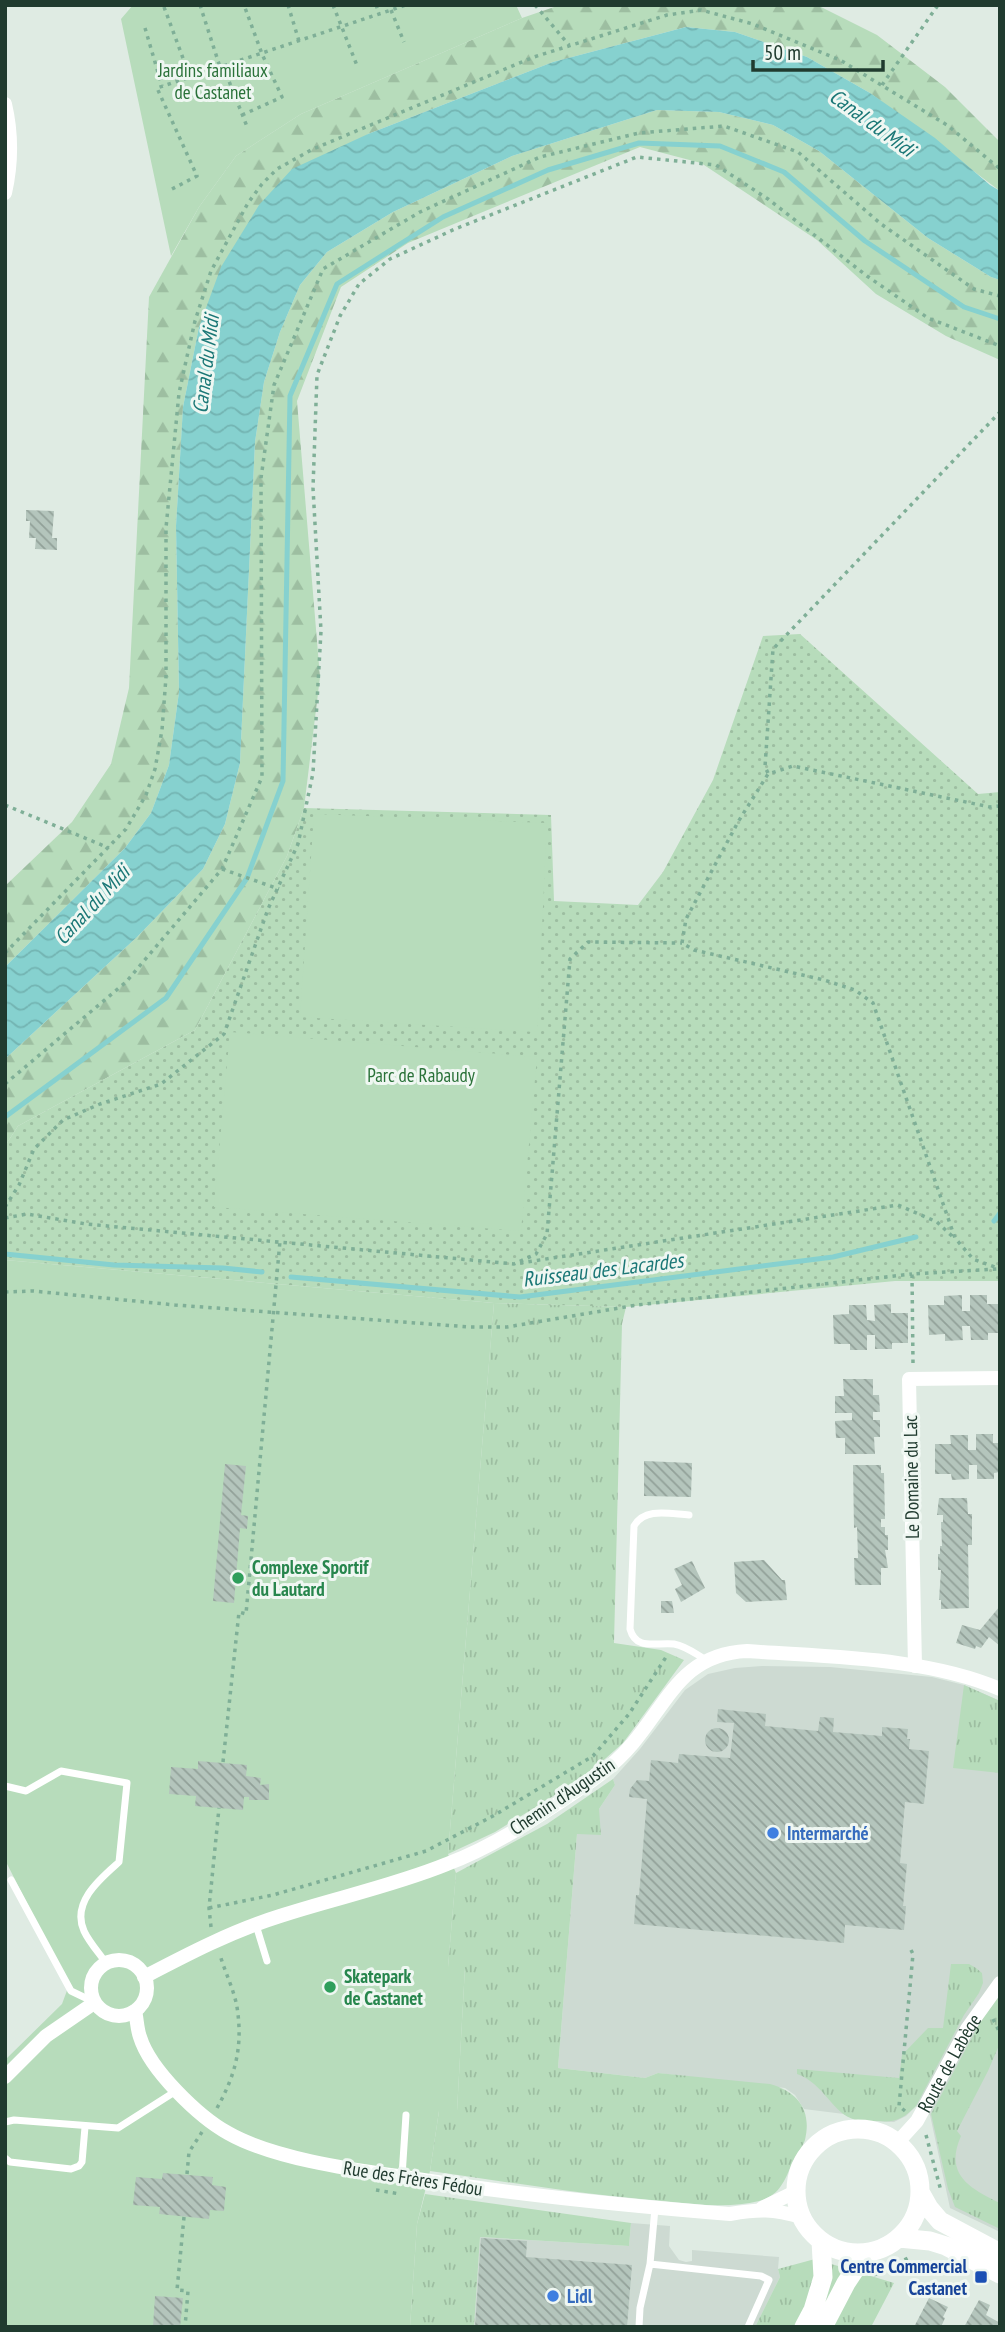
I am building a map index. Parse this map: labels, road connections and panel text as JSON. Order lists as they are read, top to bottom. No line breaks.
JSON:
{"streets":{"street":["Le Domaine du Lac","Chemin d'Augustin","Route de Labège","Rue des Frères Fédou"]},"crossings":[["Le Domaine du Lac","Chemin d'Augustin"],["Chemin d'Augustin","Rue des Frères Fédou"],["Route de Labège","Rue des Frères Fédou"]],"water":["Canal du Midi","Ruisseau des Lacardes"],"parks":["Jardins familiaux de Castanet","Parc de Rabaudy"],"places":{"other":["Complexe Sportif du Lautard","Intermarché","Skatepark de Castanet","Lidl"],"transit":["Centre Commercial Castanet"]},"scale_bar":"50 m"}
